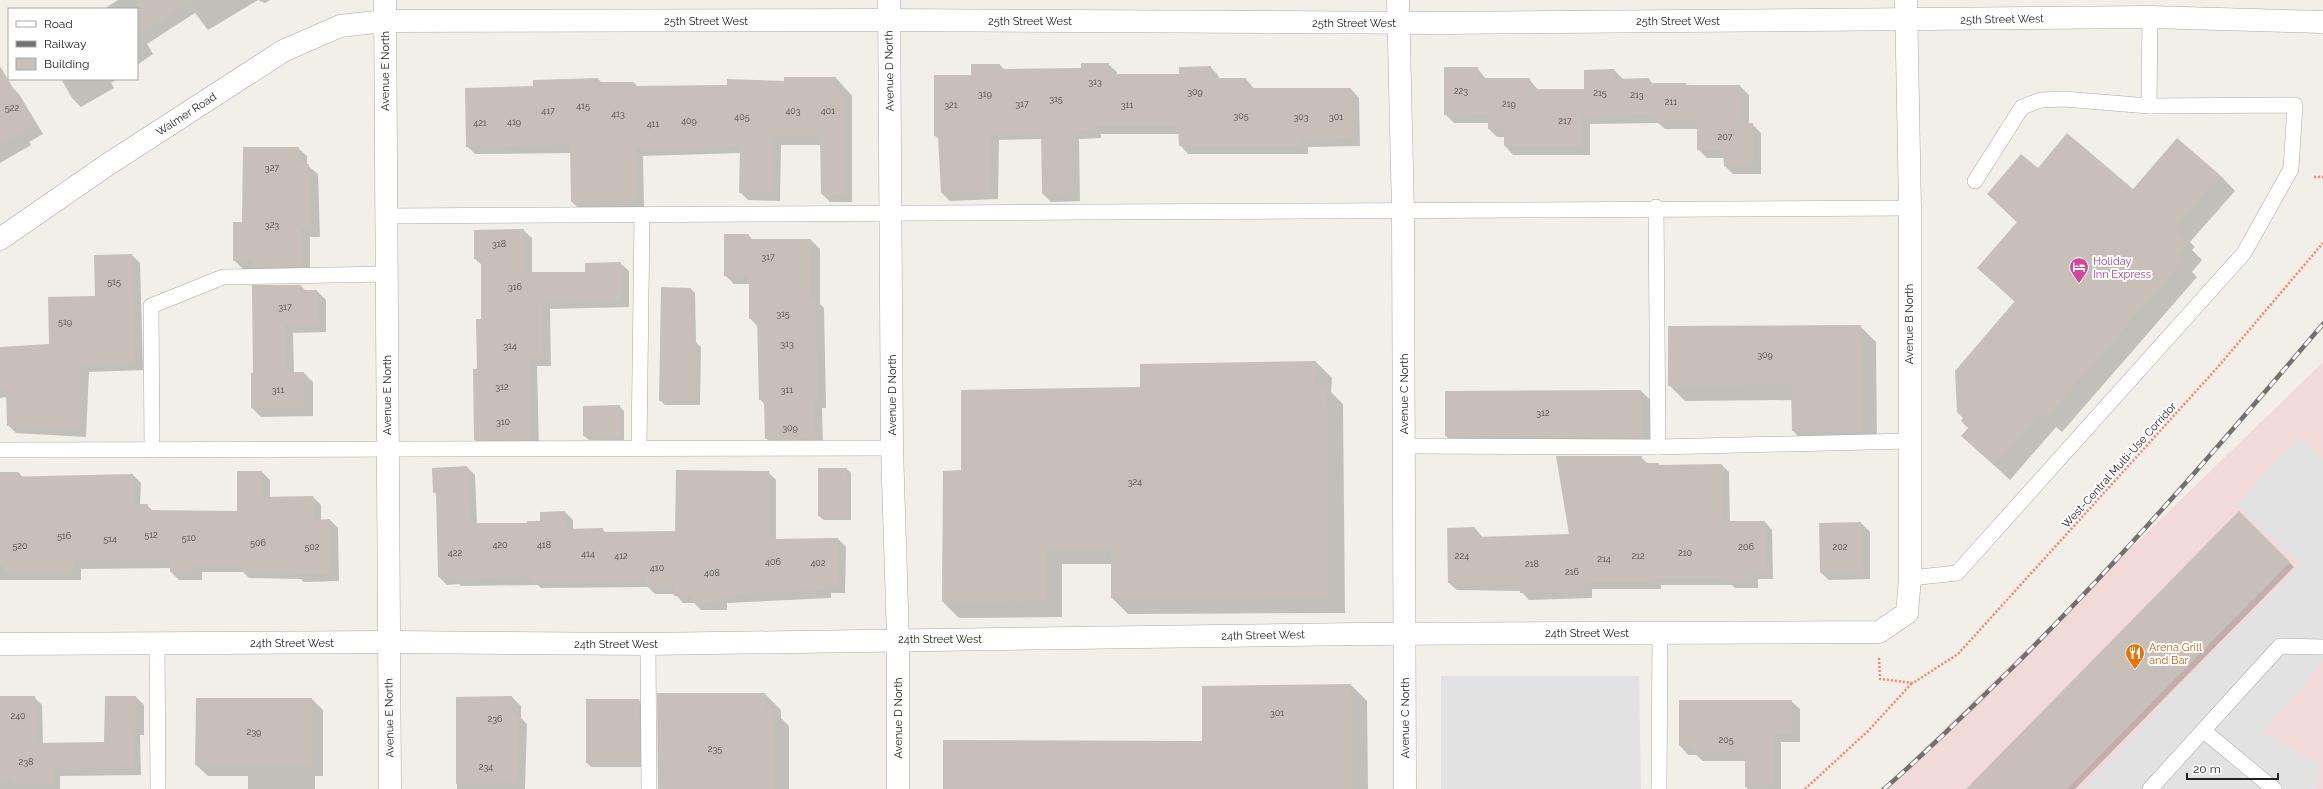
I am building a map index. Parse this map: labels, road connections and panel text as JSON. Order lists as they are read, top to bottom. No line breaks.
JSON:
{"streets":{"street":["25th Street West","Avenue E North","Avenue D North","Walmer Road","Avenue B North","Avenue C North","24th Street West"],"path":["West-Central Multi-Use Corridor"]},"crossings":[["25th Street West","Avenue E North"],["25th Street West","Avenue D North"],["25th Street West","Walmer Road"],["25th Street West","Avenue B North"],["25th Street West","Avenue C North"],["Avenue E North","Walmer Road"],["Avenue E North","24th Street West"],["Avenue D North","24th Street West"],["Avenue B North","24th Street West"],["Avenue C North","24th Street West"]],"places":{"hotel":["Holiday Inn Express"],"restaurant":["Arena Grill and Bar"]},"house_numbers":["313","223","309","215","319","213","315","211","317","219","321","311","415","522","417","403","401","413","305","405","303","301","409","217","419","421","411","207","327","323","318","317","515","316","317","315","519","313","314","309","312","311","311","312","310","309","324","512","516","510","514","506","420","418","520","502","206","202","422","210","414","412","224","212","214","406","402","218","410","216","408","301","240","236","239","205","235","238","234"],"legend":["Road","Railway","Building"],"scale_bar":"20 m"}
